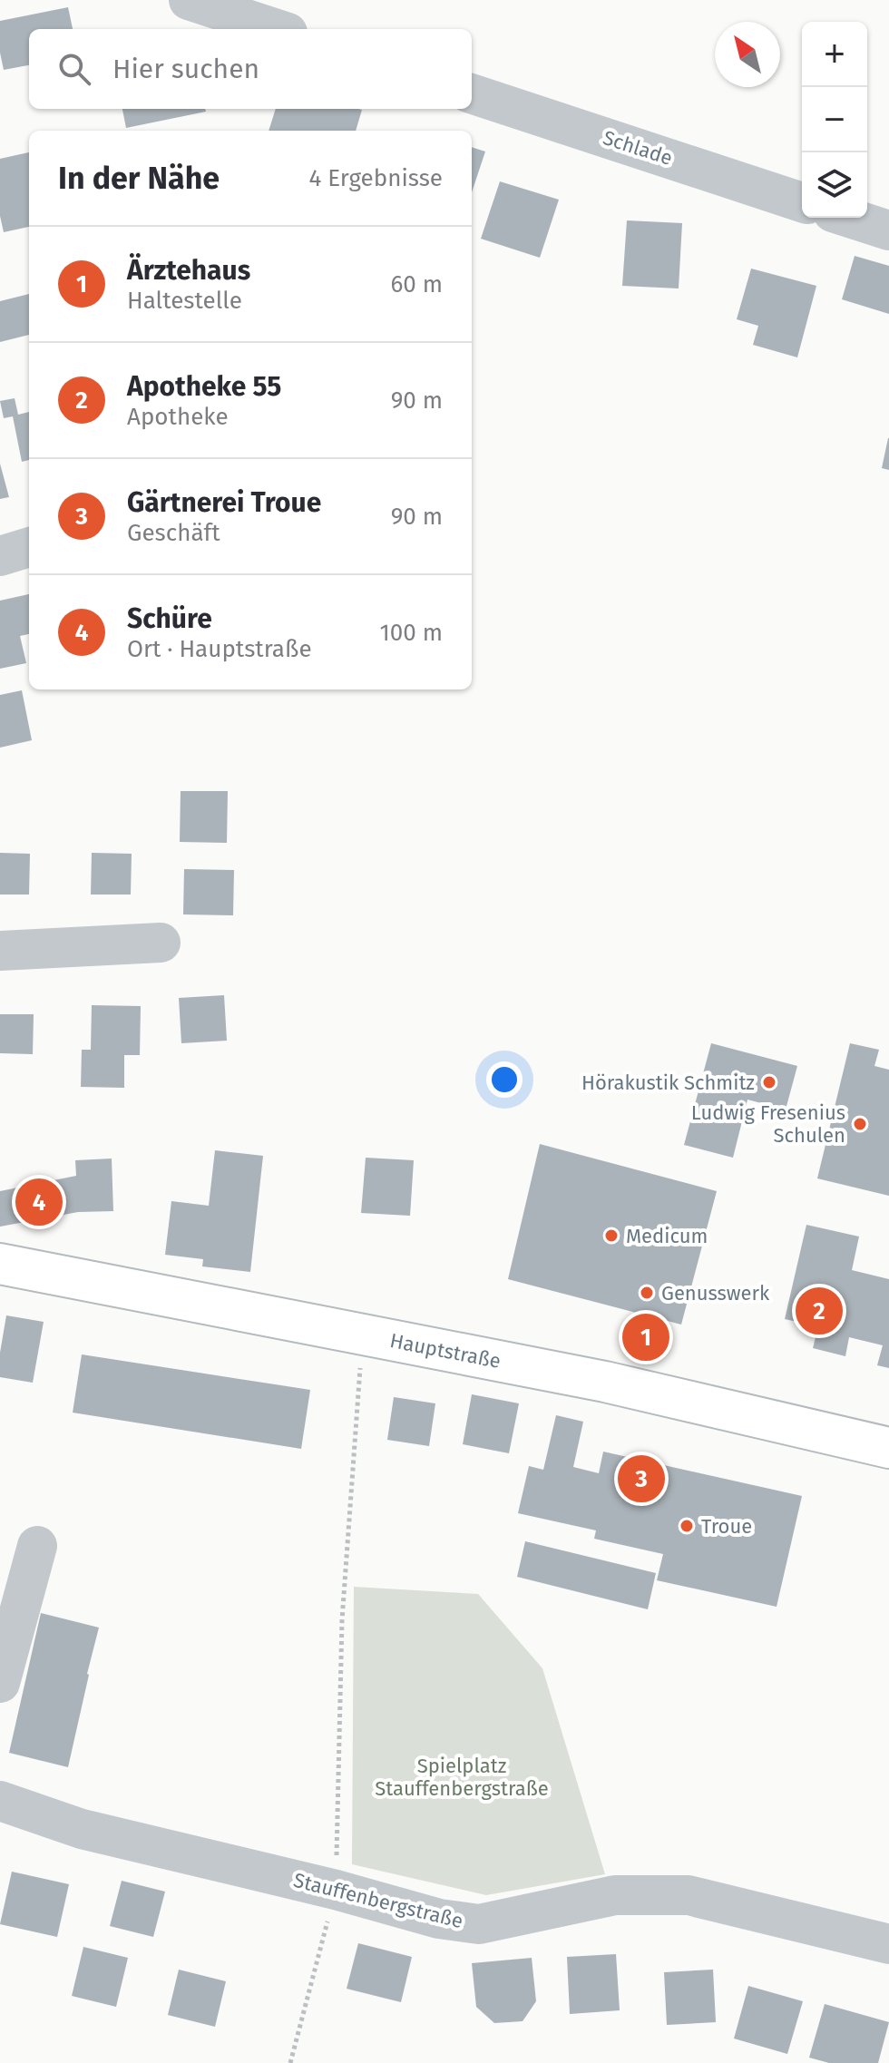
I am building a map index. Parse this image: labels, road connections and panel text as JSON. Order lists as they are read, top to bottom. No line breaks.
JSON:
{"streets":{"main road":["Hauptstraße"],"street":["Schlade","Stauffenbergstraße"]},"parks":["Spielplatz Stauffenbergstraße"],"places":["Hörakustik Schmitz","Ludwig Fresenius Schulen","Medicum","Genusswerk","Troue"],"north":"top left","page":{"map_buttons":["+","−"],"search":"Hier suchen","heading":["In der Nähe","4 Ergebnisse"],"list":[{"mark":"1","name":"Ärztehaus","note":"Haltestelle","value":"60 m"},{"mark":"2","name":"Apotheke 55","note":"Apotheke","value":"90 m"},{"mark":"3","name":"Gärtnerei Troue","note":"Geschäft","value":"90 m"},{"mark":"4","name":"Schüre","note":"Ort · Hauptstraße","value":"100 m"}],"pins":["4","2","1","3"]}}
